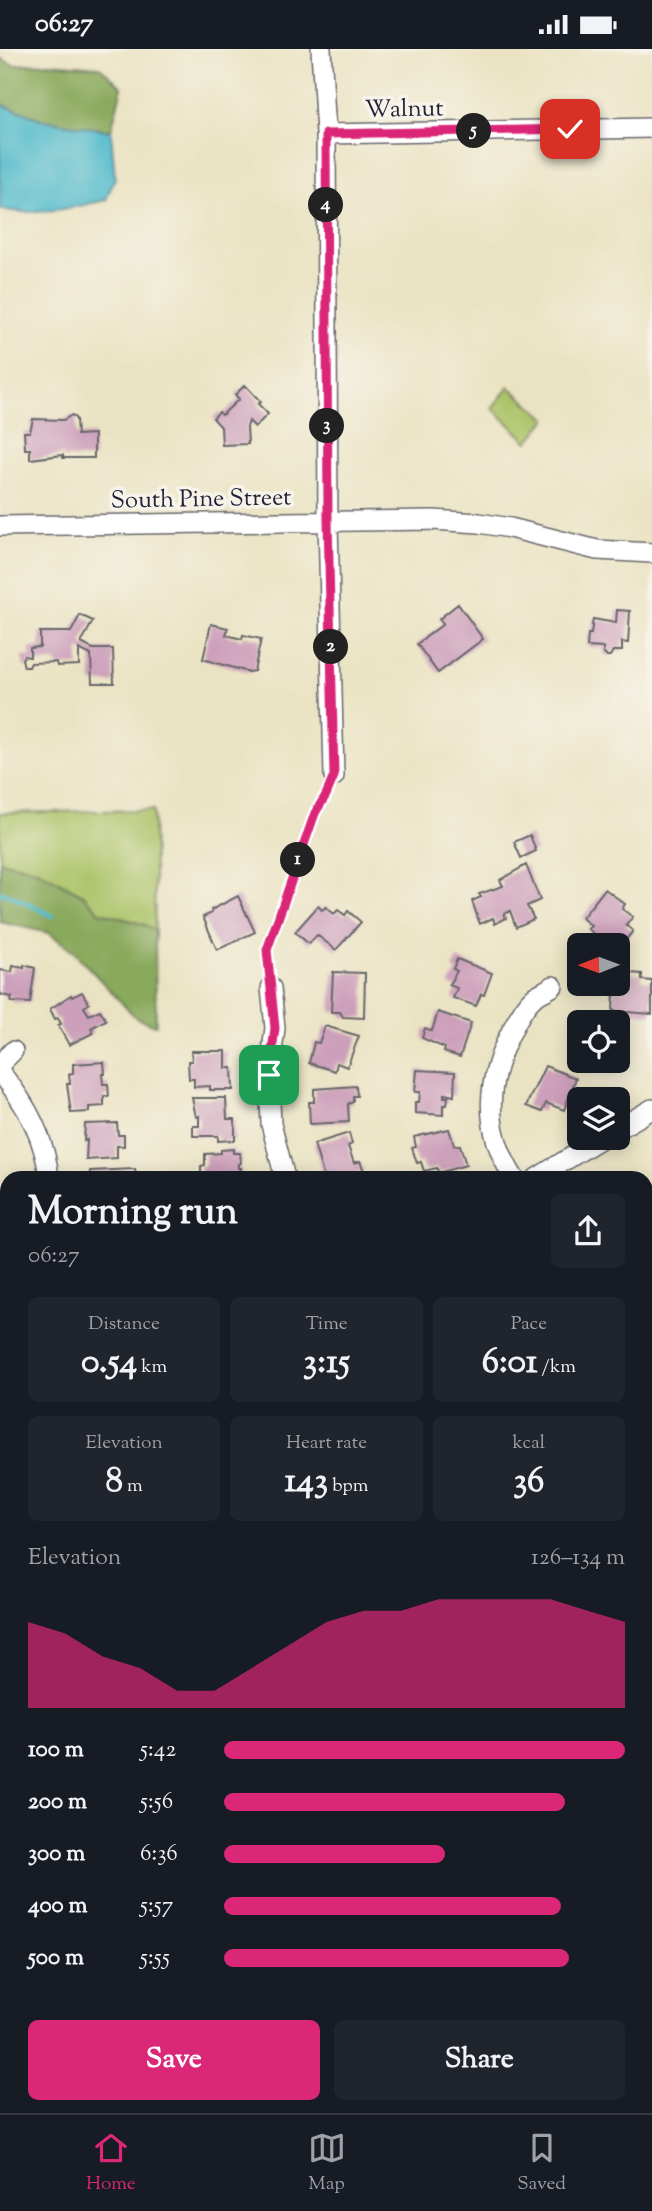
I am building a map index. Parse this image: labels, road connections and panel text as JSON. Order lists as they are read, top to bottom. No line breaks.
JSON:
{"streets":{"street":["Walnut","South Pine Street"]},"north":"left","page":{"status":"06:27","pins":["5","4","3","2","1"],"heading":["Morning run","06:27"],"stats":[["Distance","0.54 km"],["Time","3:15"],["Pace","6:01 /km"],["Elevation","8 m"],["Heart rate","143 bpm"],["kcal","36"]],"chart":["Elevation","126–134 m"],"list":[{"name":"100 m","note":"5:42"},{"name":"200 m","note":"5:56"},{"name":"300 m","note":"6:36"},{"name":"400 m","note":"5:57"},{"name":"500 m","note":"5:55"}],"buttons":["Save","Share"],"tabs":["Home","Map","Saved"]}}
